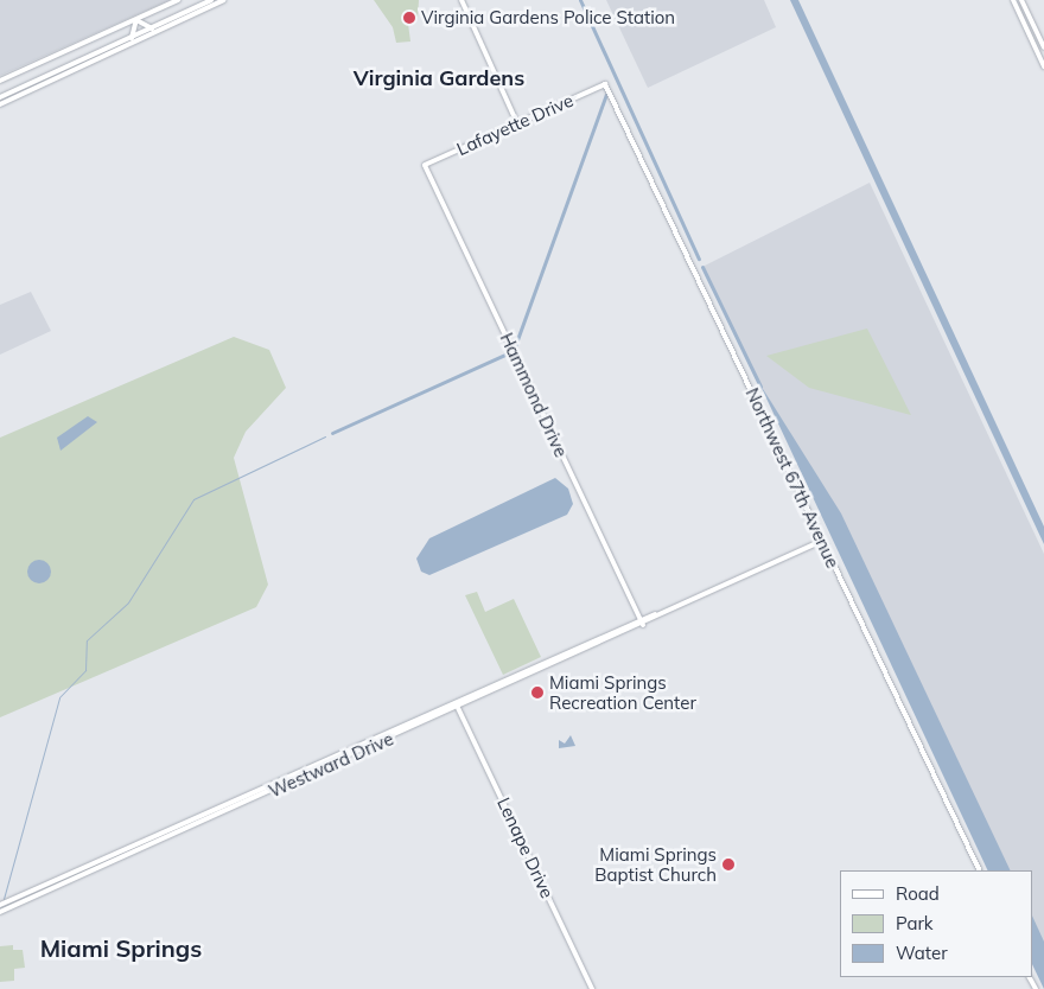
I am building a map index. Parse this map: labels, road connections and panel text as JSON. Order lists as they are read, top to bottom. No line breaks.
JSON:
{"streets":{"street":["Lafayette Drive","Hammond Drive","Northwest 67th Avenue","Westward Drive","Lenape Drive"]},"crossings":[["Lafayette Drive","Hammond Drive"],["Lafayette Drive","Northwest 67th Avenue"],["Hammond Drive","Westward Drive"],["Northwest 67th Avenue","Westward Drive"],["Westward Drive","Lenape Drive"]],"districts":["Virginia Gardens","Miami Springs"],"places":["Virginia Gardens Police Station","Miami Springs Recreation Center","Miami Springs Baptist Church"],"legend":["Road","Park","Water"]}
